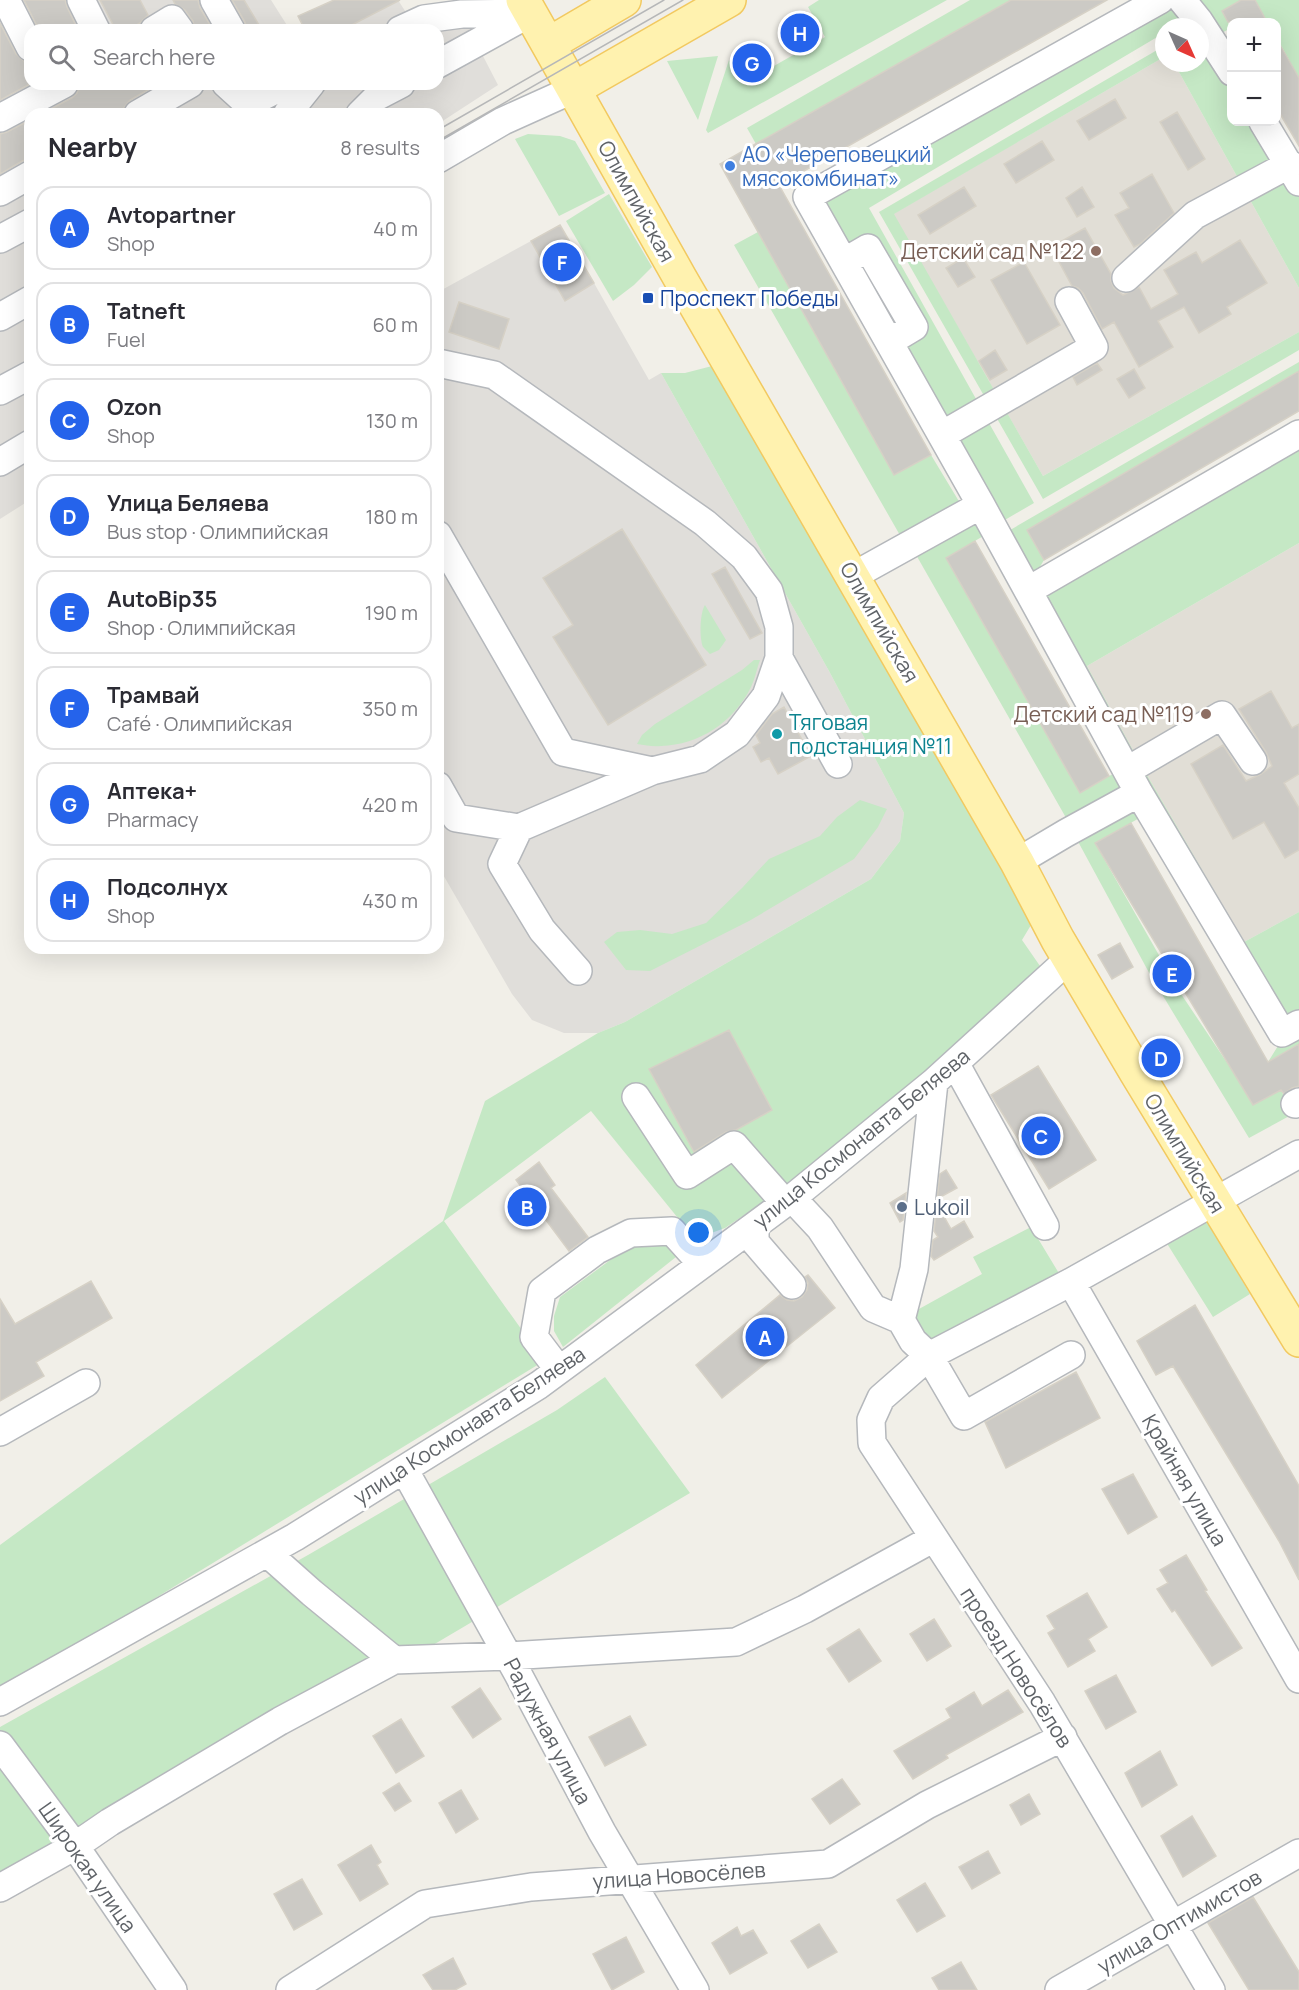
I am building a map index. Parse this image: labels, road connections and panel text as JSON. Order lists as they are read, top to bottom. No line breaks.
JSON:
{"streets":{"main road":["Олимпийская"],"street":["улица Космонавта Беляева","Крайняя улица","проезд Новосёлов","Радужная улица","Широкая улица","улица Новосёлев","улица Оптимистов"]},"crossings":[["Олимпийская","улица Космонавта Беляева"],["Олимпийская","проезд Новосёлов"],["улица Космонавта Беляева","Радужная улица"],["Крайняя улица","проезд Новосёлов"],["проезд Новосёлов","улица Новосёлев"],["проезд Новосёлов","улица Оптимистов"],["Радужная улица","улица Новосёлев"]],"places":{"other":["АО «Череповецкий мясокомбинат»","Детский сад №122","Детский сад №119","Тяговая подстанция №11","Lukoil"],"transit":["Проспект Победы"]},"north":"bottom right","page":{"pins":["H","G","F","E","D","C","B","A"],"map_buttons":["+","−"],"search":"Search here","heading":["Nearby","8 results"],"list":[{"mark":"A","name":"Avtopartner","note":"Shop","value":"40 m"},{"mark":"B","name":"Tatneft","note":"Fuel","value":"60 m"},{"mark":"C","name":"Ozon","note":"Shop","value":"130 m"},{"mark":"D","name":"Улица Беляева","note":"Bus stop · Олимпийская","value":"180 m"},{"mark":"E","name":"AutoBip35","note":"Shop · Олимпийская","value":"190 m"},{"mark":"F","name":"Трамвай","note":"Café · Олимпийская","value":"350 m"},{"mark":"G","name":"Аптека+","note":"Pharmacy","value":"420 m"},{"mark":"H","name":"Подсолнух","note":"Shop","value":"430 m"}]}}
